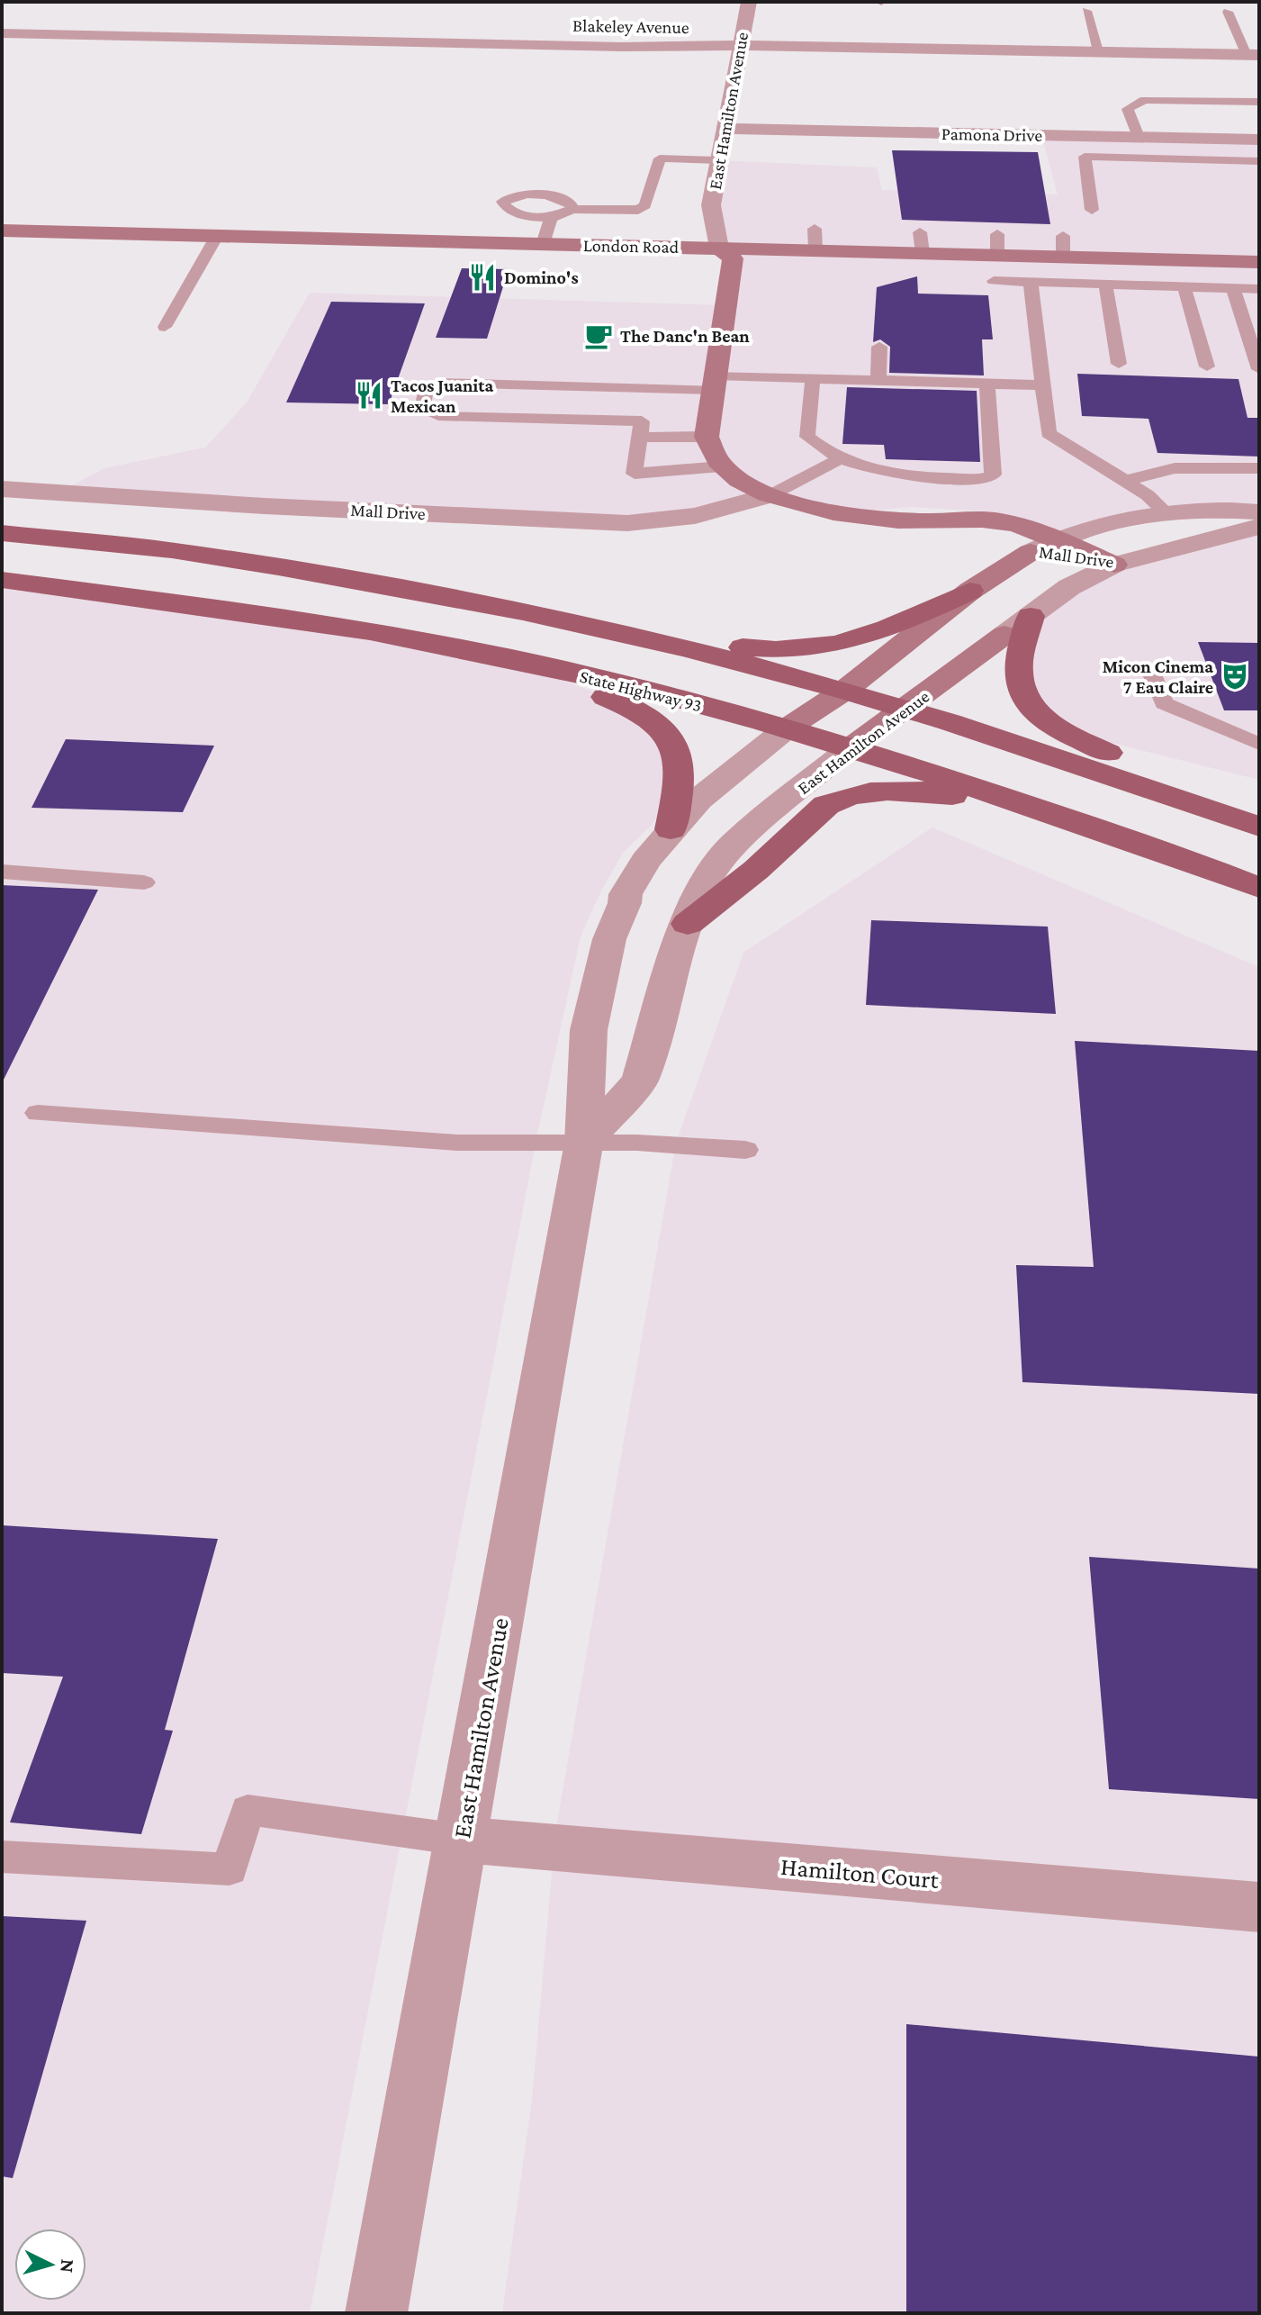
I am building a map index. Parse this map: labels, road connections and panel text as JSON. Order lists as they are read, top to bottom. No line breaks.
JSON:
{"streets":{"main road":["State Highway 93"],"street":["Blakeley Avenue","East Hamilton Avenue","Pamona Drive","London Road","Mall Drive","Hamilton Court"]},"crossings":[["Blakeley Avenue","East Hamilton Avenue"],["East Hamilton Avenue","Pamona Drive"],["East Hamilton Avenue","London Road"],["East Hamilton Avenue","Mall Drive"],["East Hamilton Avenue","State Highway 93"],["East Hamilton Avenue","Hamilton Court"]],"places":{"restaurant":["Domino's","Tacos Juanita Mexican"],"cafe":["The Danc'n Bean"],"theatre":["Micon Cinema 7 Eau Claire"]},"north":"right"}
